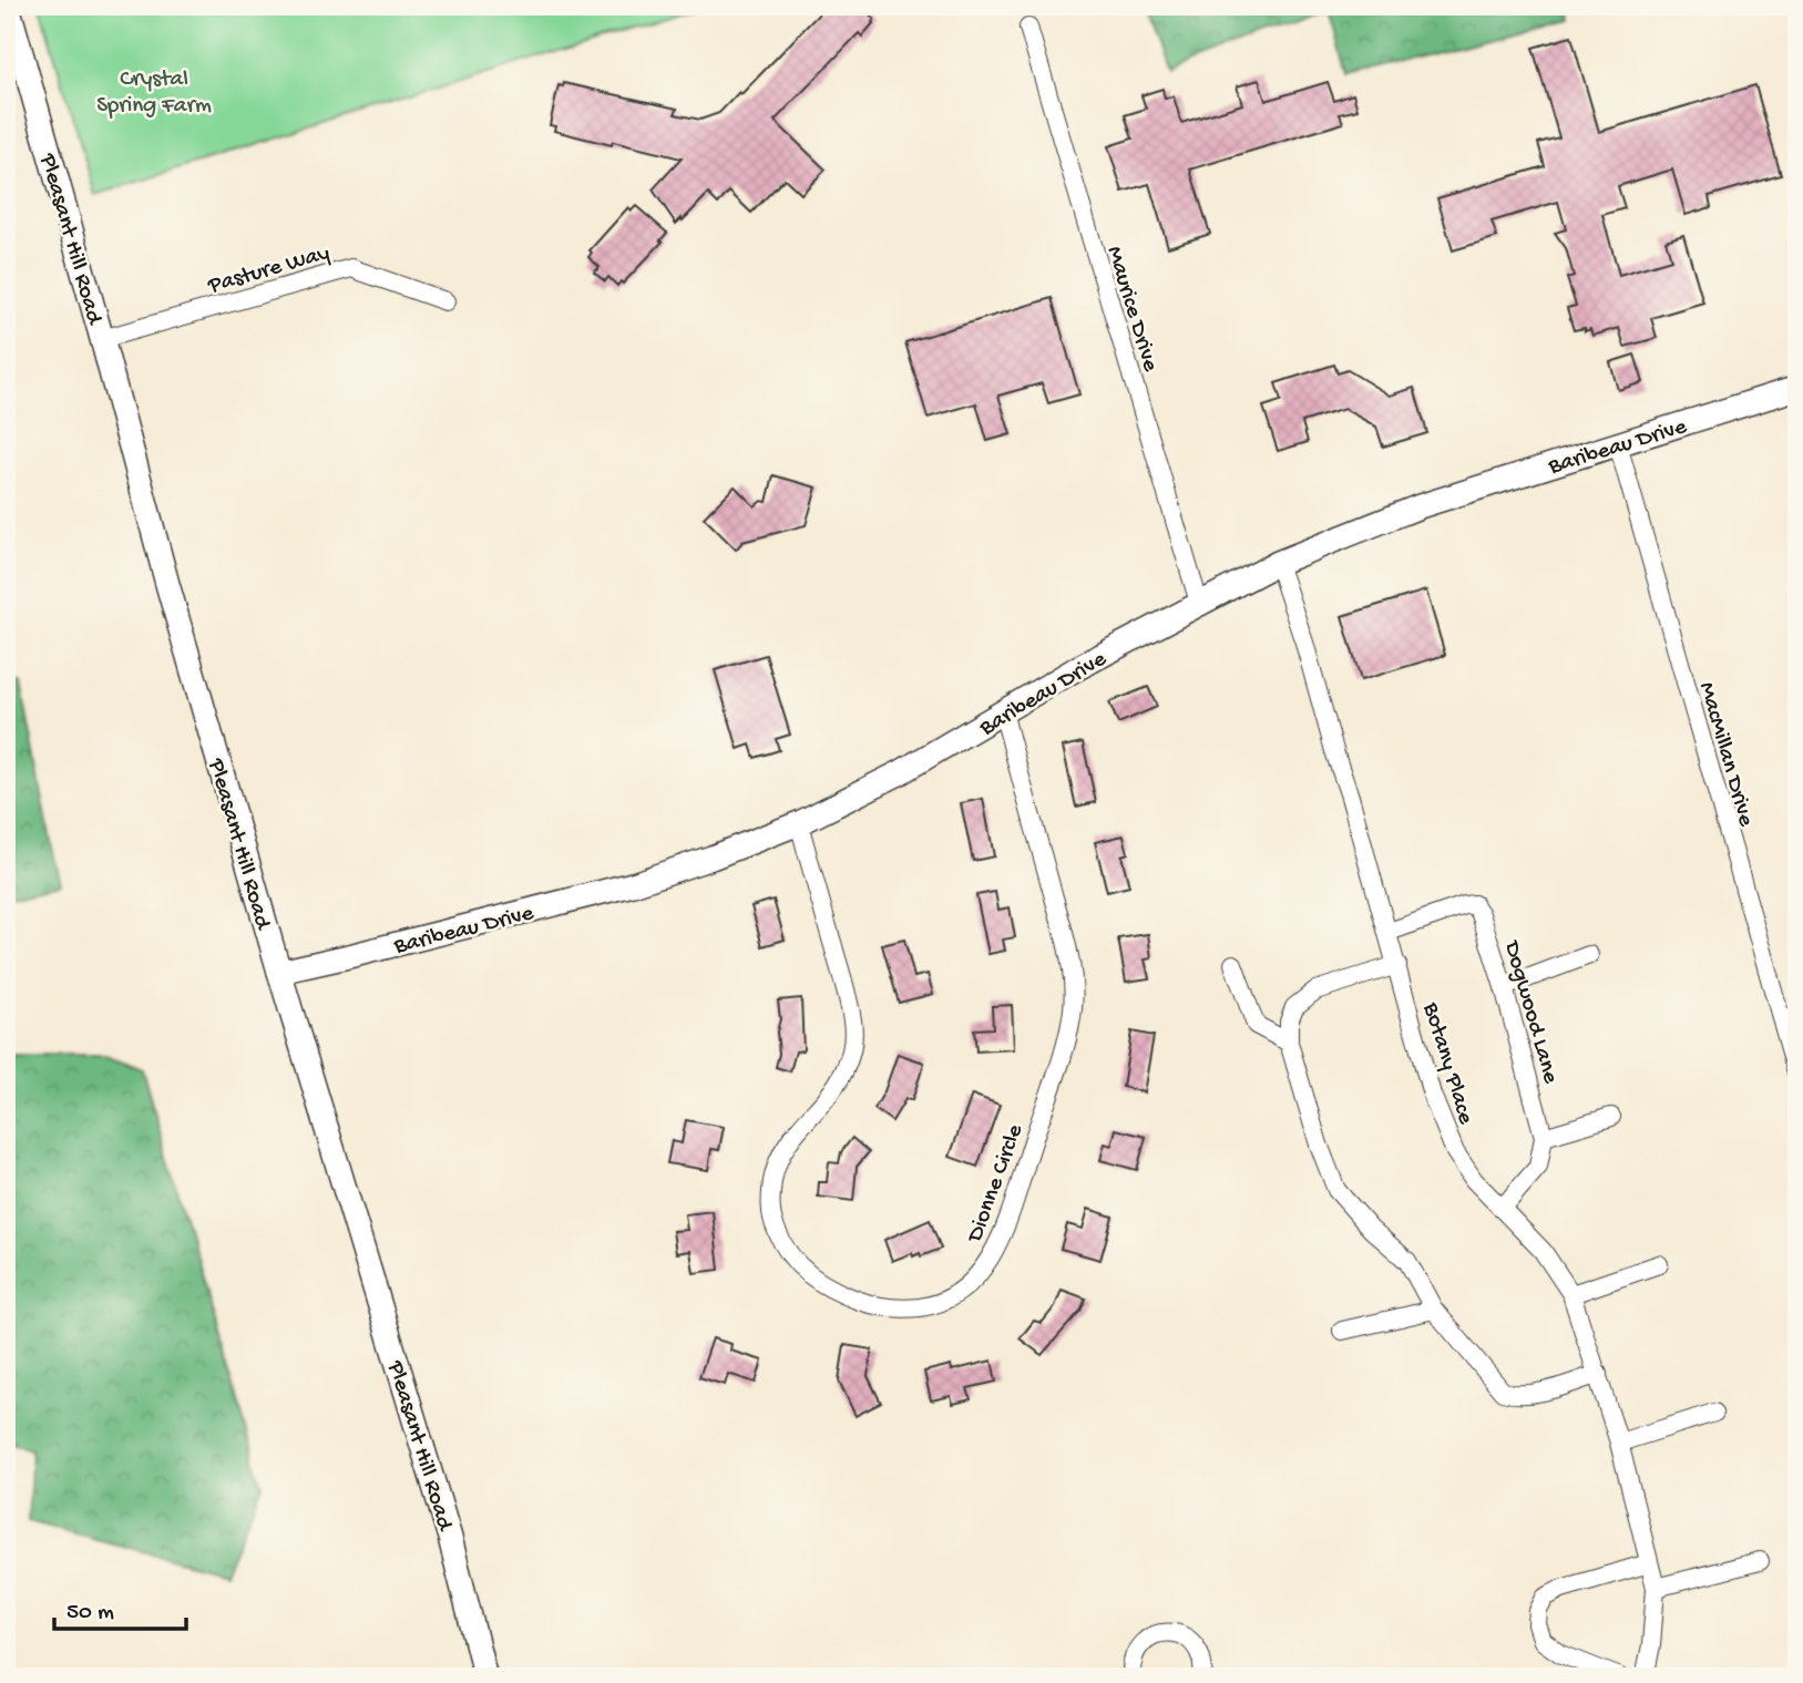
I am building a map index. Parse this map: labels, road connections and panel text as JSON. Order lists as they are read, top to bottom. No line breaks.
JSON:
{"streets":{"street":["Pleasant Hill Road","Pasture Way","Maurice Drive","Baribeau Drive","MacMillan Drive","Dogwood Lane","Botany Place","Dionne Circle"]},"crossings":[["Pleasant Hill Road","Pasture Way"],["Pleasant Hill Road","Baribeau Drive"],["Maurice Drive","Baribeau Drive"],["Baribeau Drive","MacMillan Drive"],["Baribeau Drive","Botany Place"],["Baribeau Drive","Dionne Circle"],["Dogwood Lane","Botany Place"]],"parks":["Crystal Spring Farm"],"scale_bar":"50 m"}
